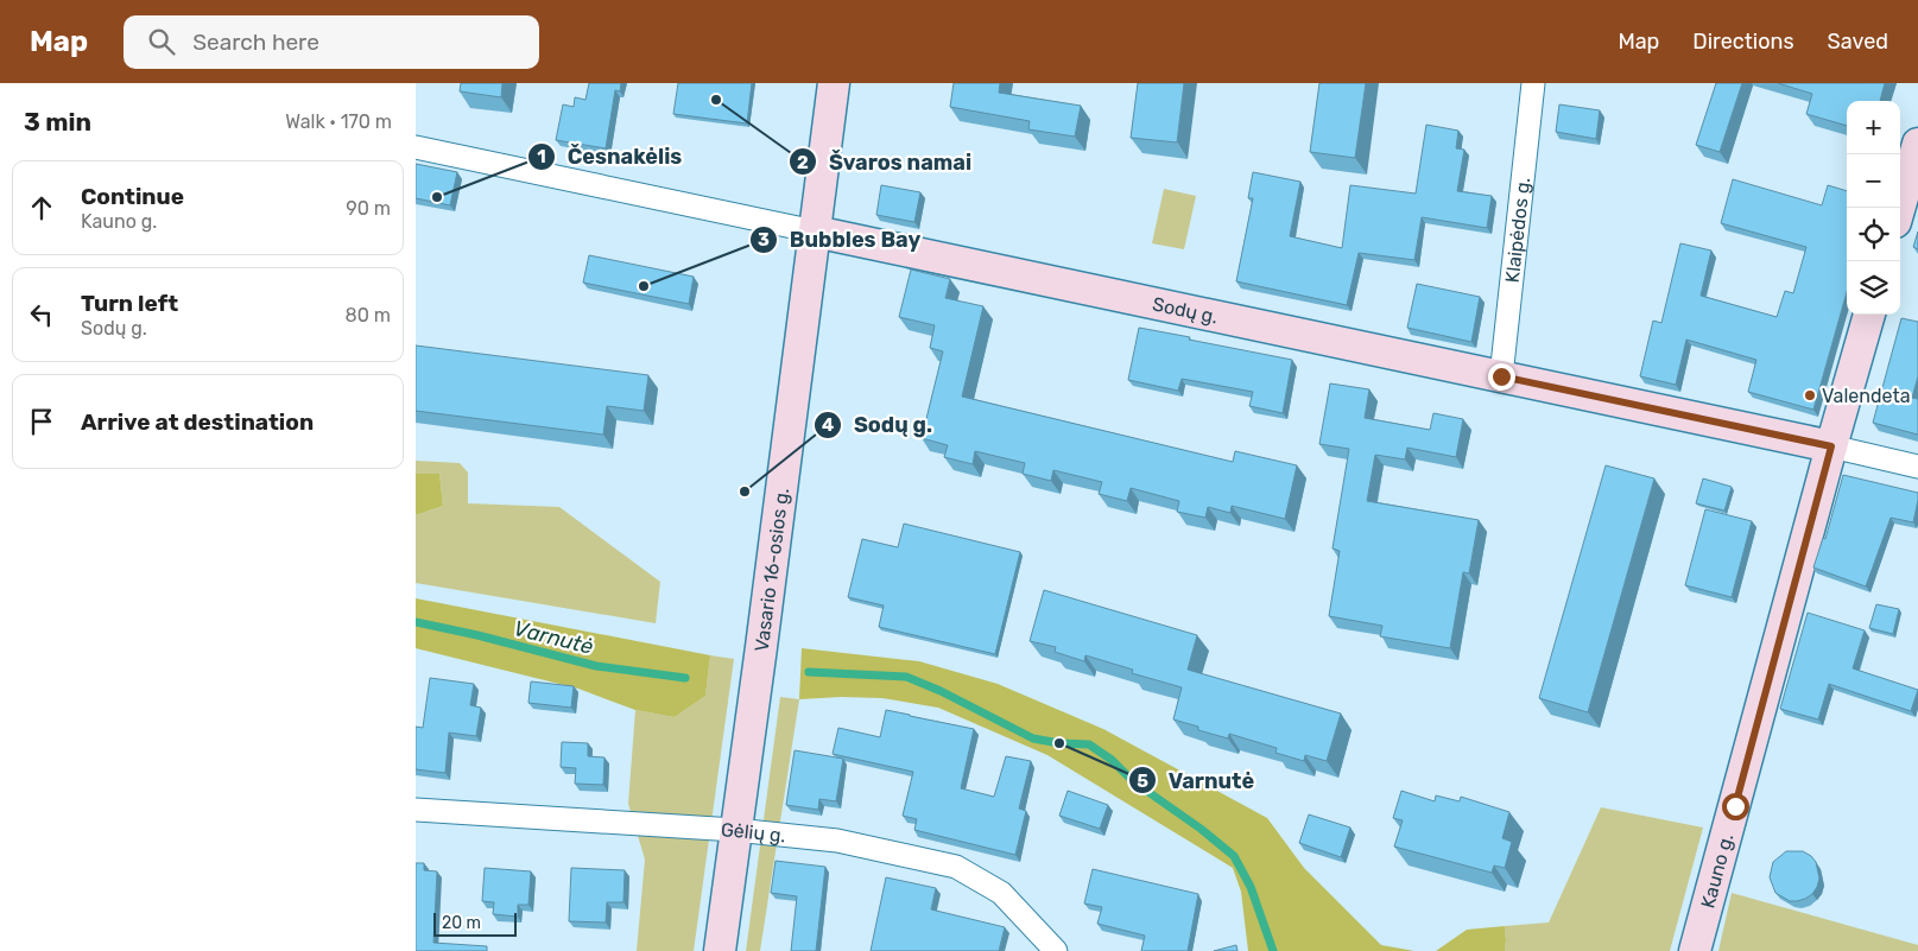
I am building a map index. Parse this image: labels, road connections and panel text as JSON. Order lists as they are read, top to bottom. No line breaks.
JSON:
{"streets":{"main road":["Sodų g.","Vasario 16-osios g.","Kauno g."],"street":["Klaipėdos g.","Gėlių g."]},"crossings":[["Klaipėdos g.","Sodų g."],["Sodų g.","Vasario 16-osios g."],["Sodų g.","Kauno g."],["Vasario 16-osios g.","Gėlių g."]],"water":["Varnutė"],"places":["Švaros namai","Česnakėlis","Bubbles Bay","Valendeta","Sodų g.","Varnutė"],"scale_bar":"20 m","page":{"header":"Map","search":"Search here","nav":["Map","Directions","Saved"],"heading":["3 min","Walk · 170 m"],"map_buttons":["+","−"],"list":[["Continue","Kauno g.","90 m"],["Turn left","Sodų g.","80 m"],"Arrive at destination"],"scale":"20 m"}}
